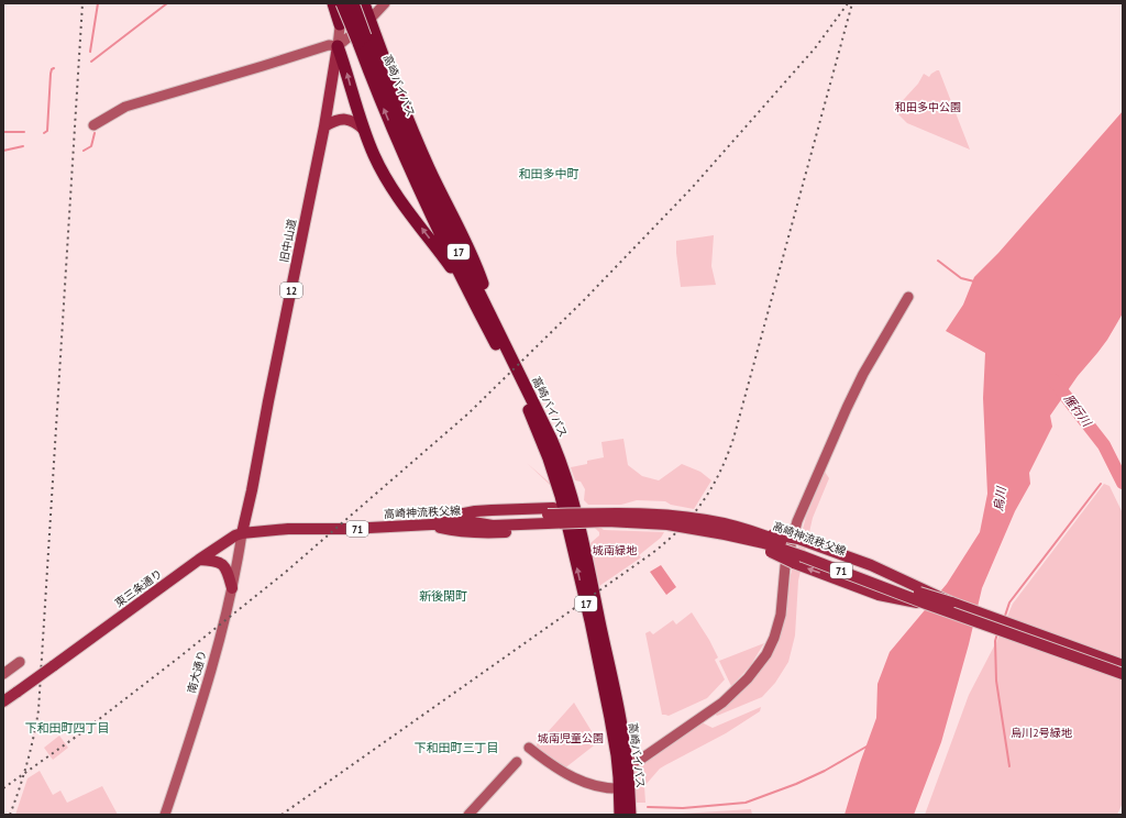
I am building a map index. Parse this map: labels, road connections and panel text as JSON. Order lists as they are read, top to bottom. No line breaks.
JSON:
{"streets":{"highway":["高崎バイパス","17"],"main road":["旧中山道","12","高崎神流秩父線","71","東三条通り"],"street":["南大通り"]},"crossings":[["高崎バイパス","17"],["高崎バイパス","71"],["旧中山道","17"],["旧中山道","高崎神流秩父線"],["旧中山道","東三条通り"],["旧中山道","南大通り"],["高崎神流秩父線","71"],["高崎神流秩父線","東三条通り"],["高崎神流秩父線","南大通り"],["東三条通り","南大通り"]],"districts":["和田多中町","新後閑町","下和田町四丁目","下和田町三丁目"],"water":["雁行川","烏川"],"parks":["和田多中公園","城南緑地","烏川2号緑地","城南児童公園"]}
